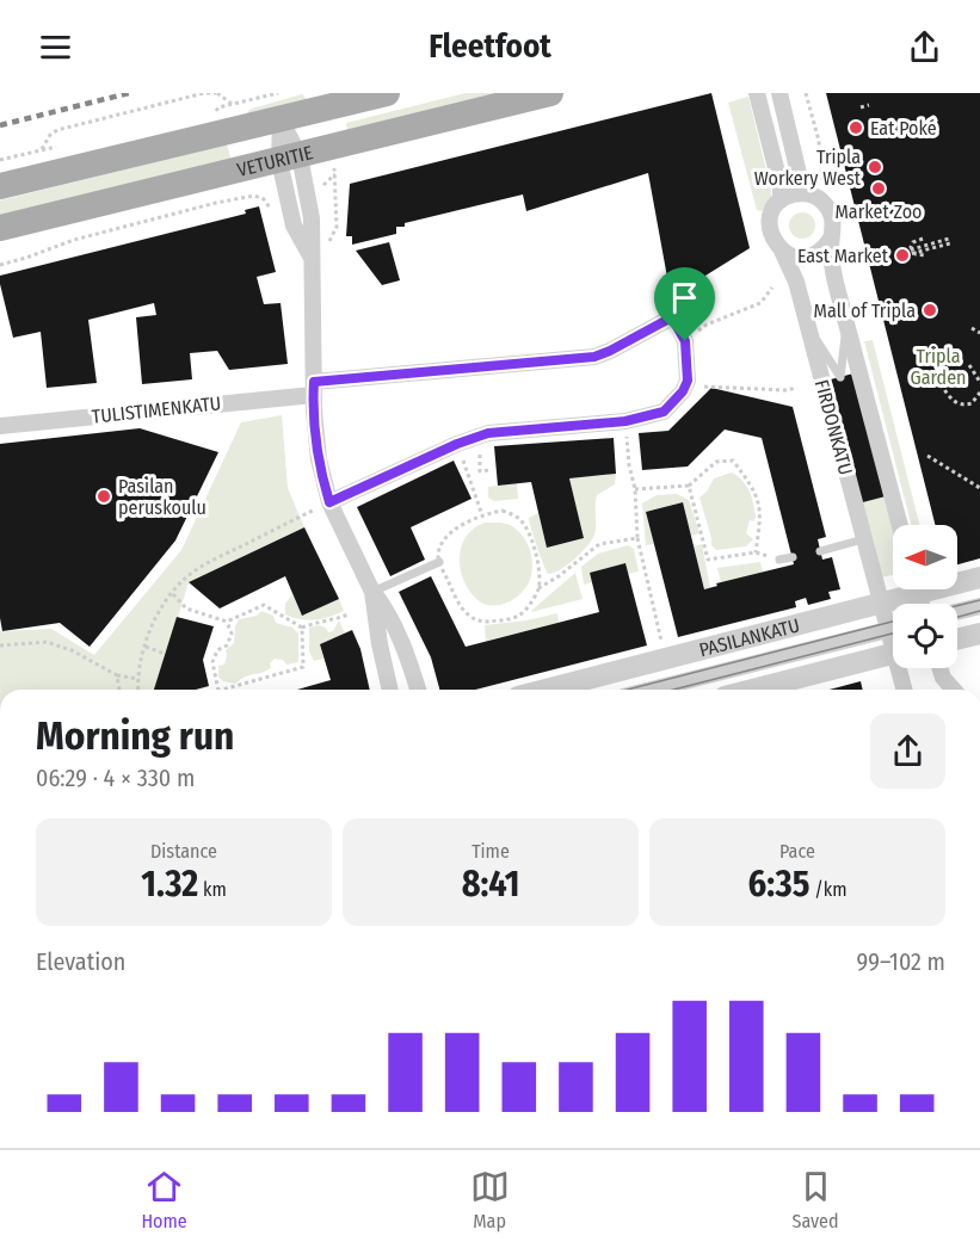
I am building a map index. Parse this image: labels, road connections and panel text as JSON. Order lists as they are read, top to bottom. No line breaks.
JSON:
{"streets":{"main road":["VETURITIE"],"street":["TULISTIMENKATU","FIRDONKATU","PASILANKATU"]},"crossings":[["FIRDONKATU","PASILANKATU"]],"parks":["Tripla Garden"],"places":["Eat Poké","Tripla Workery West","Market Zoo","East Market","Mall of Tripla","Pasilan peruskoulu"],"north":"left","page":{"header":"Fleetfoot","heading":["Morning run","06:29 · 4 × 330 m"],"stats":[["Distance","1.32 km"],["Time","8:41"],["Pace","6:35 /km"]],"chart":["Elevation","99–102 m"],"tabs":["Home","Map","Saved"]}}
